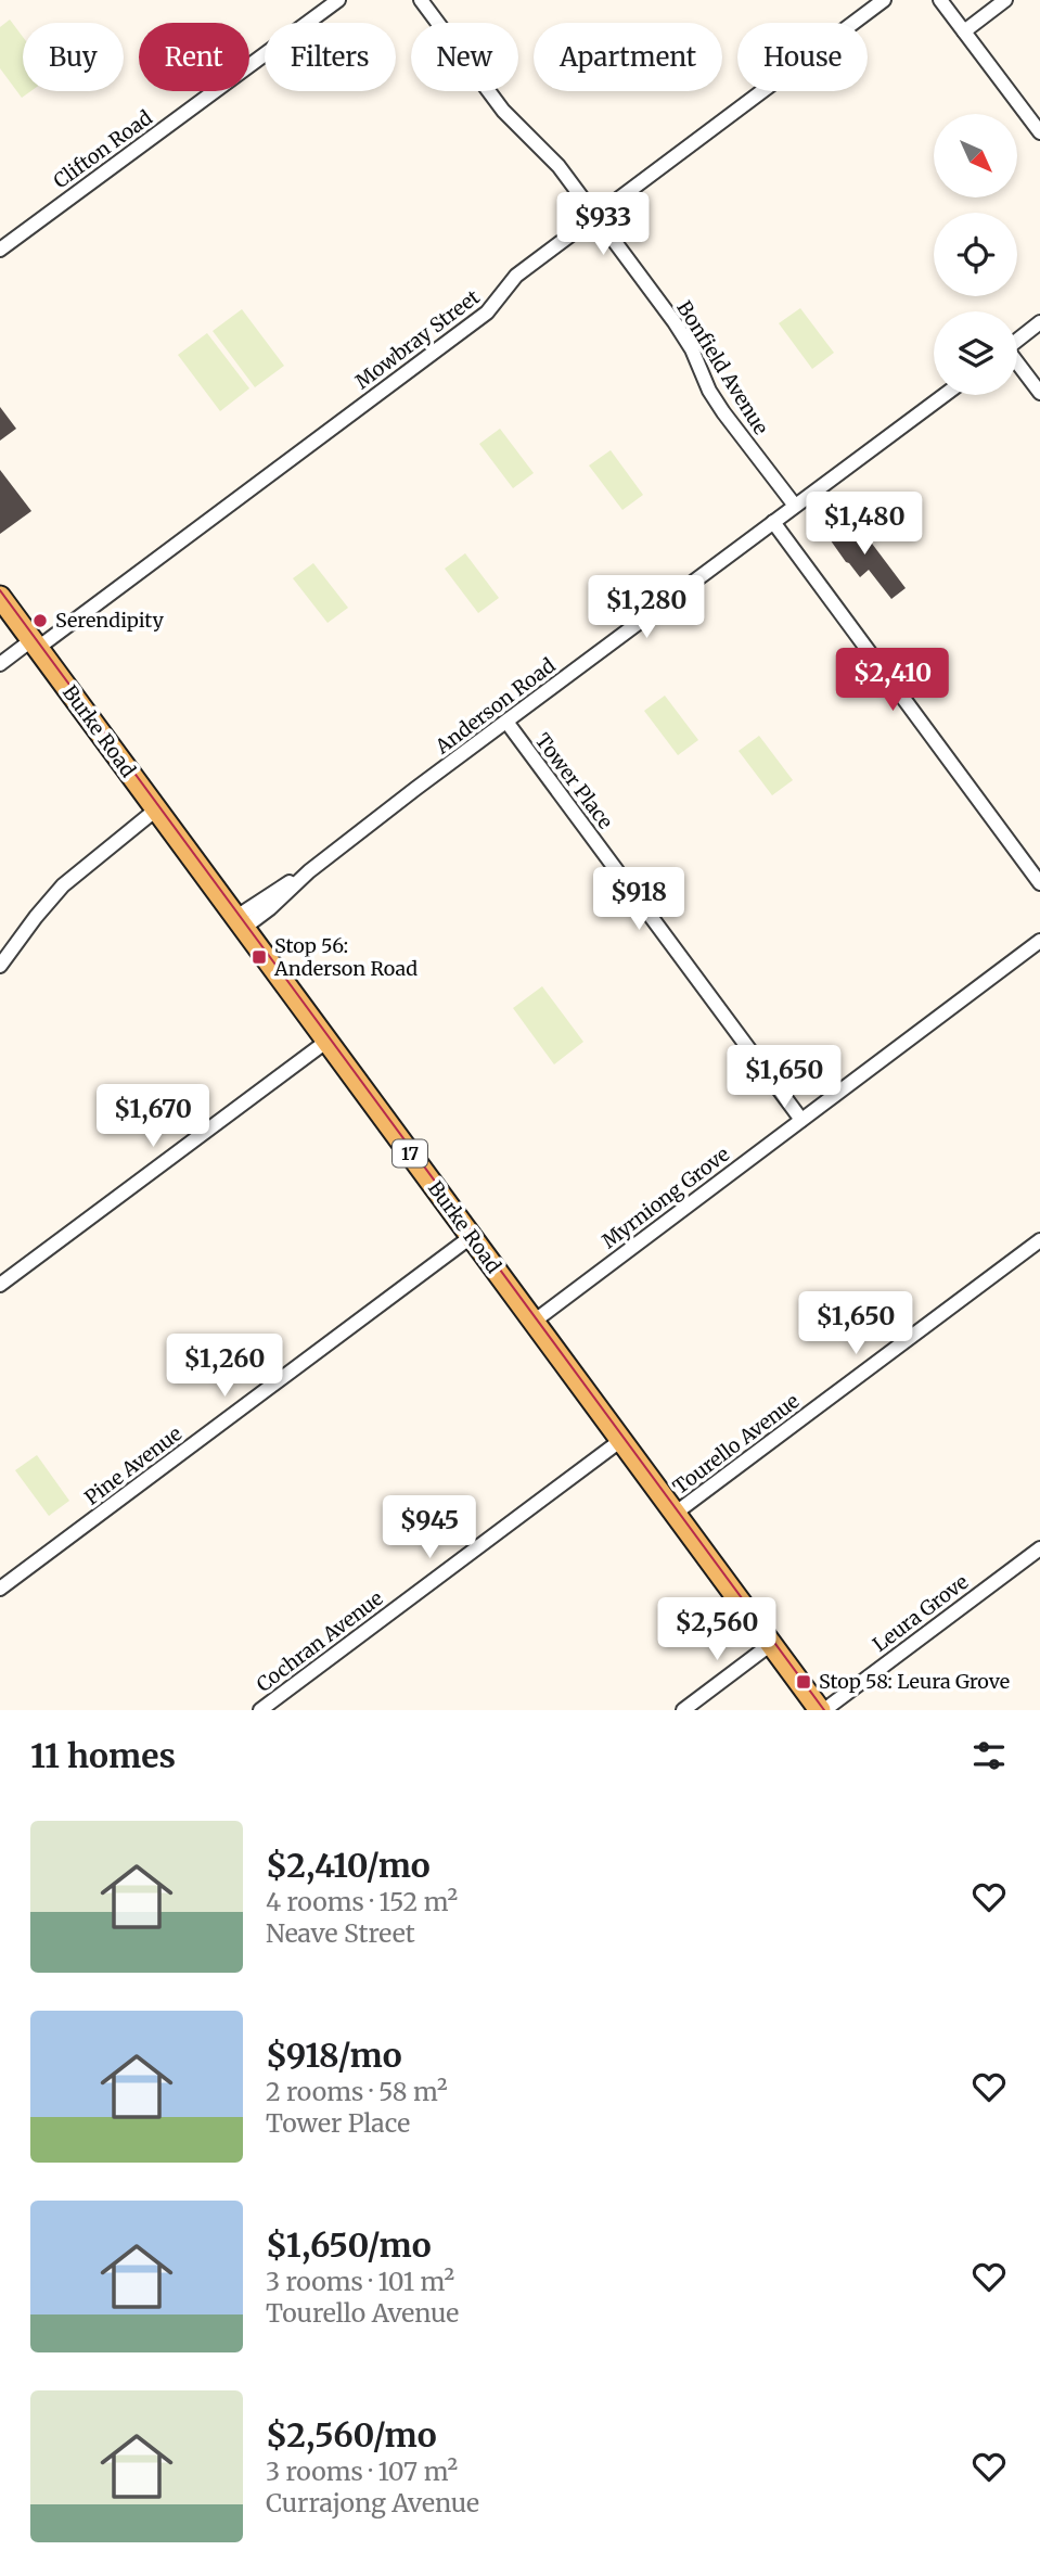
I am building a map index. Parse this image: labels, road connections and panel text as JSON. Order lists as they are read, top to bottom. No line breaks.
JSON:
{"streets":{"main road":["Burke Road","17"],"street":["Clifton Road","Mowbray Street","Bonfield Avenue","Anderson Road","Tower Place","Myrniong Grove","Tourello Avenue","Pine Avenue","Leura Grove","Cochran Avenue"]},"crossings":[["Mowbray Street","Bonfield Avenue"],["Mowbray Street","Burke Road"],["Bonfield Avenue","Anderson Road"],["Anderson Road","Burke Road"],["Anderson Road","Tower Place"],["Burke Road","Myrniong Grove"],["Burke Road","Tourello Avenue"],["Burke Road","Pine Avenue"],["Burke Road","Leura Grove"],["Burke Road","Cochran Avenue"],["Tower Place","Myrniong Grove"]],"places":{"other":["Serendipity"],"transit":["Stop 56: Anderson Road","Stop 58: Leura Grove"]},"north":"bottom right","page":{"chip":["Buy","Rent","Filters","New","Apartment","House"],"price":["$933","$1,480","$1,280","$2,410","$918","$1,650","$1,670","$1,650","$1,260","$945","$2,560"],"heading":"11 homes","list":[{"name":"$2,410/mo","note":"4 rooms · 152 m² · Neave Street"},{"name":"$918/mo","note":"2 rooms · 58 m² · Tower Place"},{"name":"$1,650/mo","note":"3 rooms · 101 m² · Tourello Avenue"},{"name":"$2,560/mo","note":"3 rooms · 107 m² · Currajong Avenue"}]}}
